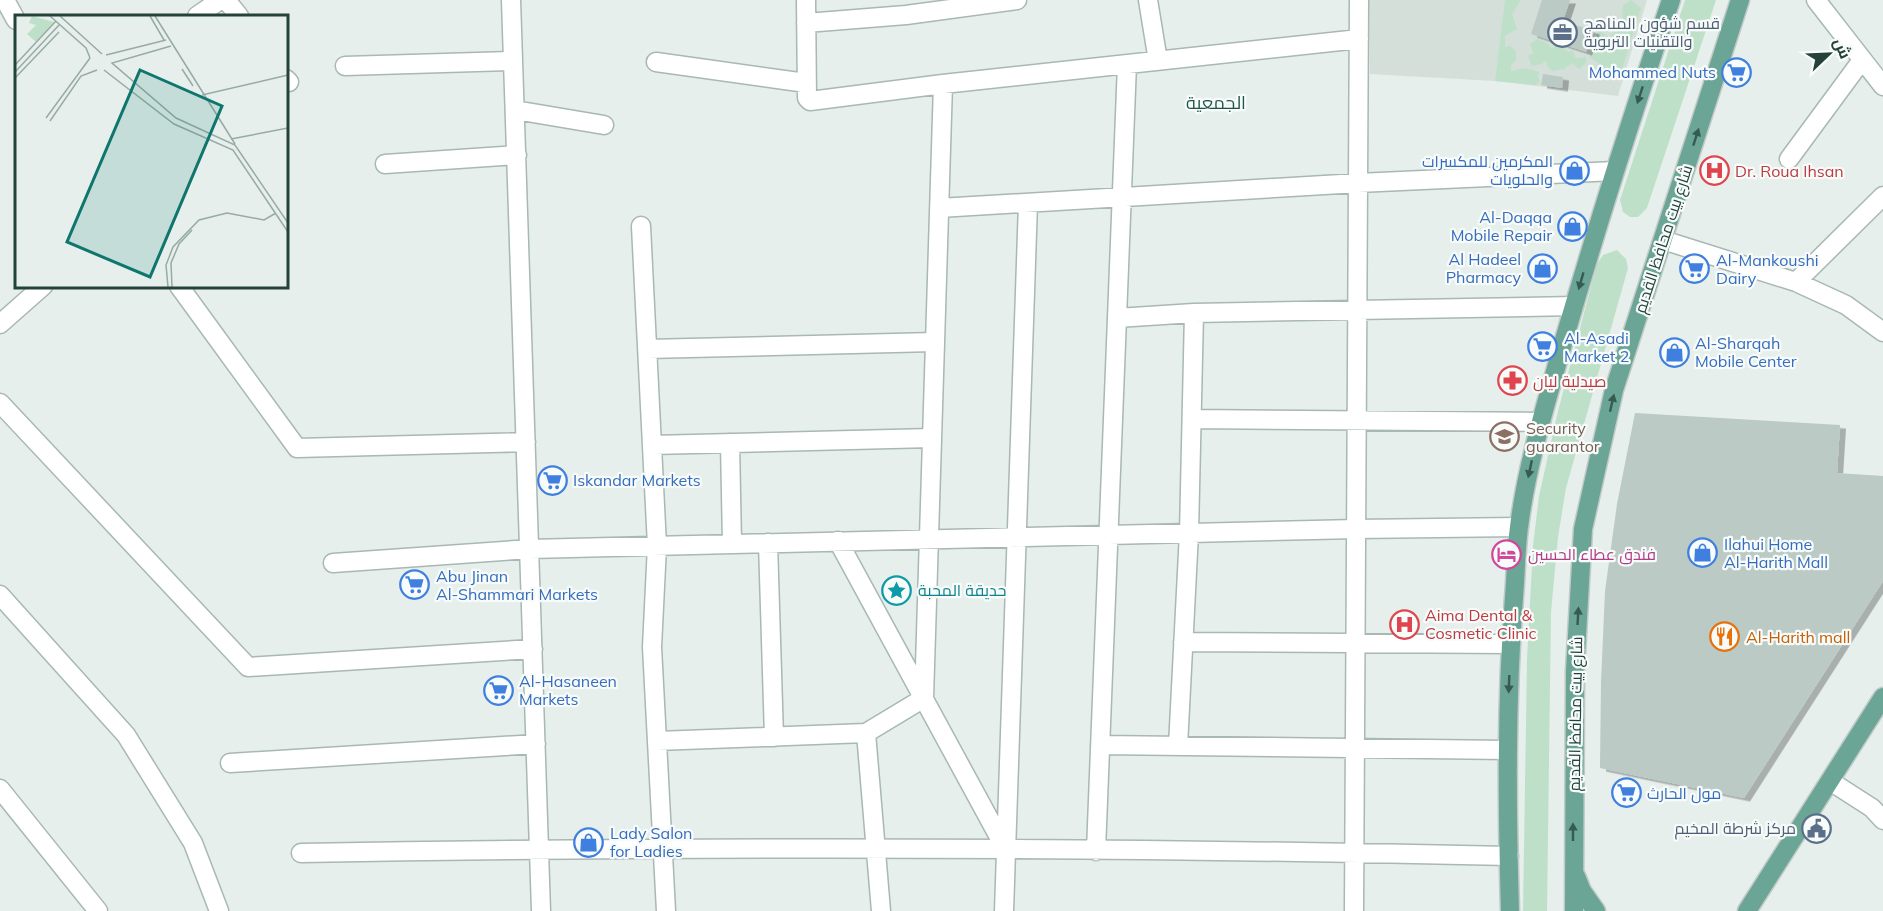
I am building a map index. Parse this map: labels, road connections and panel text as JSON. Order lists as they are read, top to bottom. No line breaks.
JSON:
{"streets":{"main road":["شارع بيت محافظ القديم"]},"districts":["الجمعية"],"places":{"office":["قسم شؤون المناهج والتقنيات التربوية"],"supermarket":["Mohammed Nuts","Al-Mankoushi Dairy","Al-Asadi Market 2","Iskandar Markets","Abu Jinan Al-Shammari Markets","Al-Hasaneen Markets","مول الحارث"],"shop":["المكرمين للمكسرات والحلويات","Al-Daqqa Mobile Repair","Al Hadeel Pharmacy","Al-Sharqah Mobile Center","Ilahui Home Al-Harith Mall","Lady Salon for Ladies"],"hospital":["Dr. Roua Ihsan","Aima Dental & Cosmetic Clinic"],"pharmacy":["صيدلية ليان"],"school or university":["Security guarantor"],"hotel":["فندق عطاء الحسين"],"place":["حديقة المحبة"],"restaurant":["Al-Harith mall"],"public building":["مركز شرطة المخيم"]},"north":"top right"}
